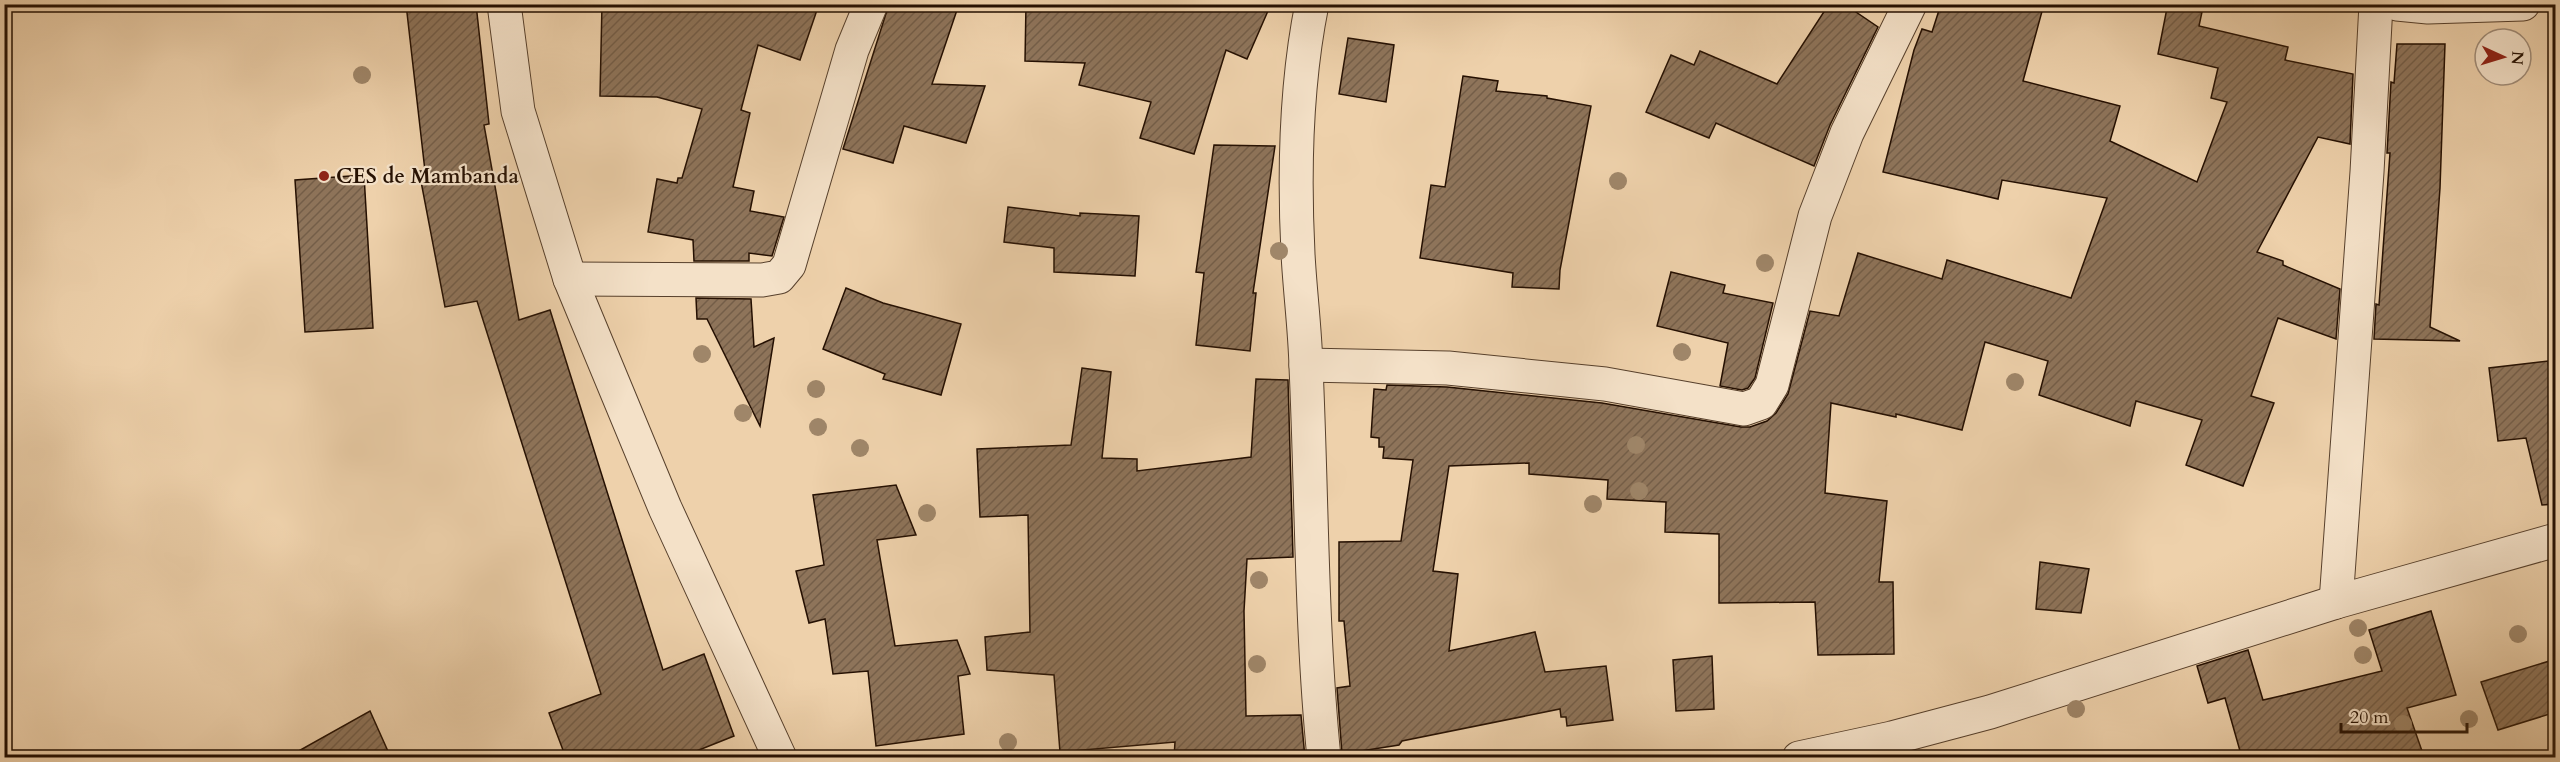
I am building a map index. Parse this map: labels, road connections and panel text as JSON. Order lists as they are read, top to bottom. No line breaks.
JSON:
{"places":["CES de Mambanda"],"scale_bar":"20 m","north":"right"}
